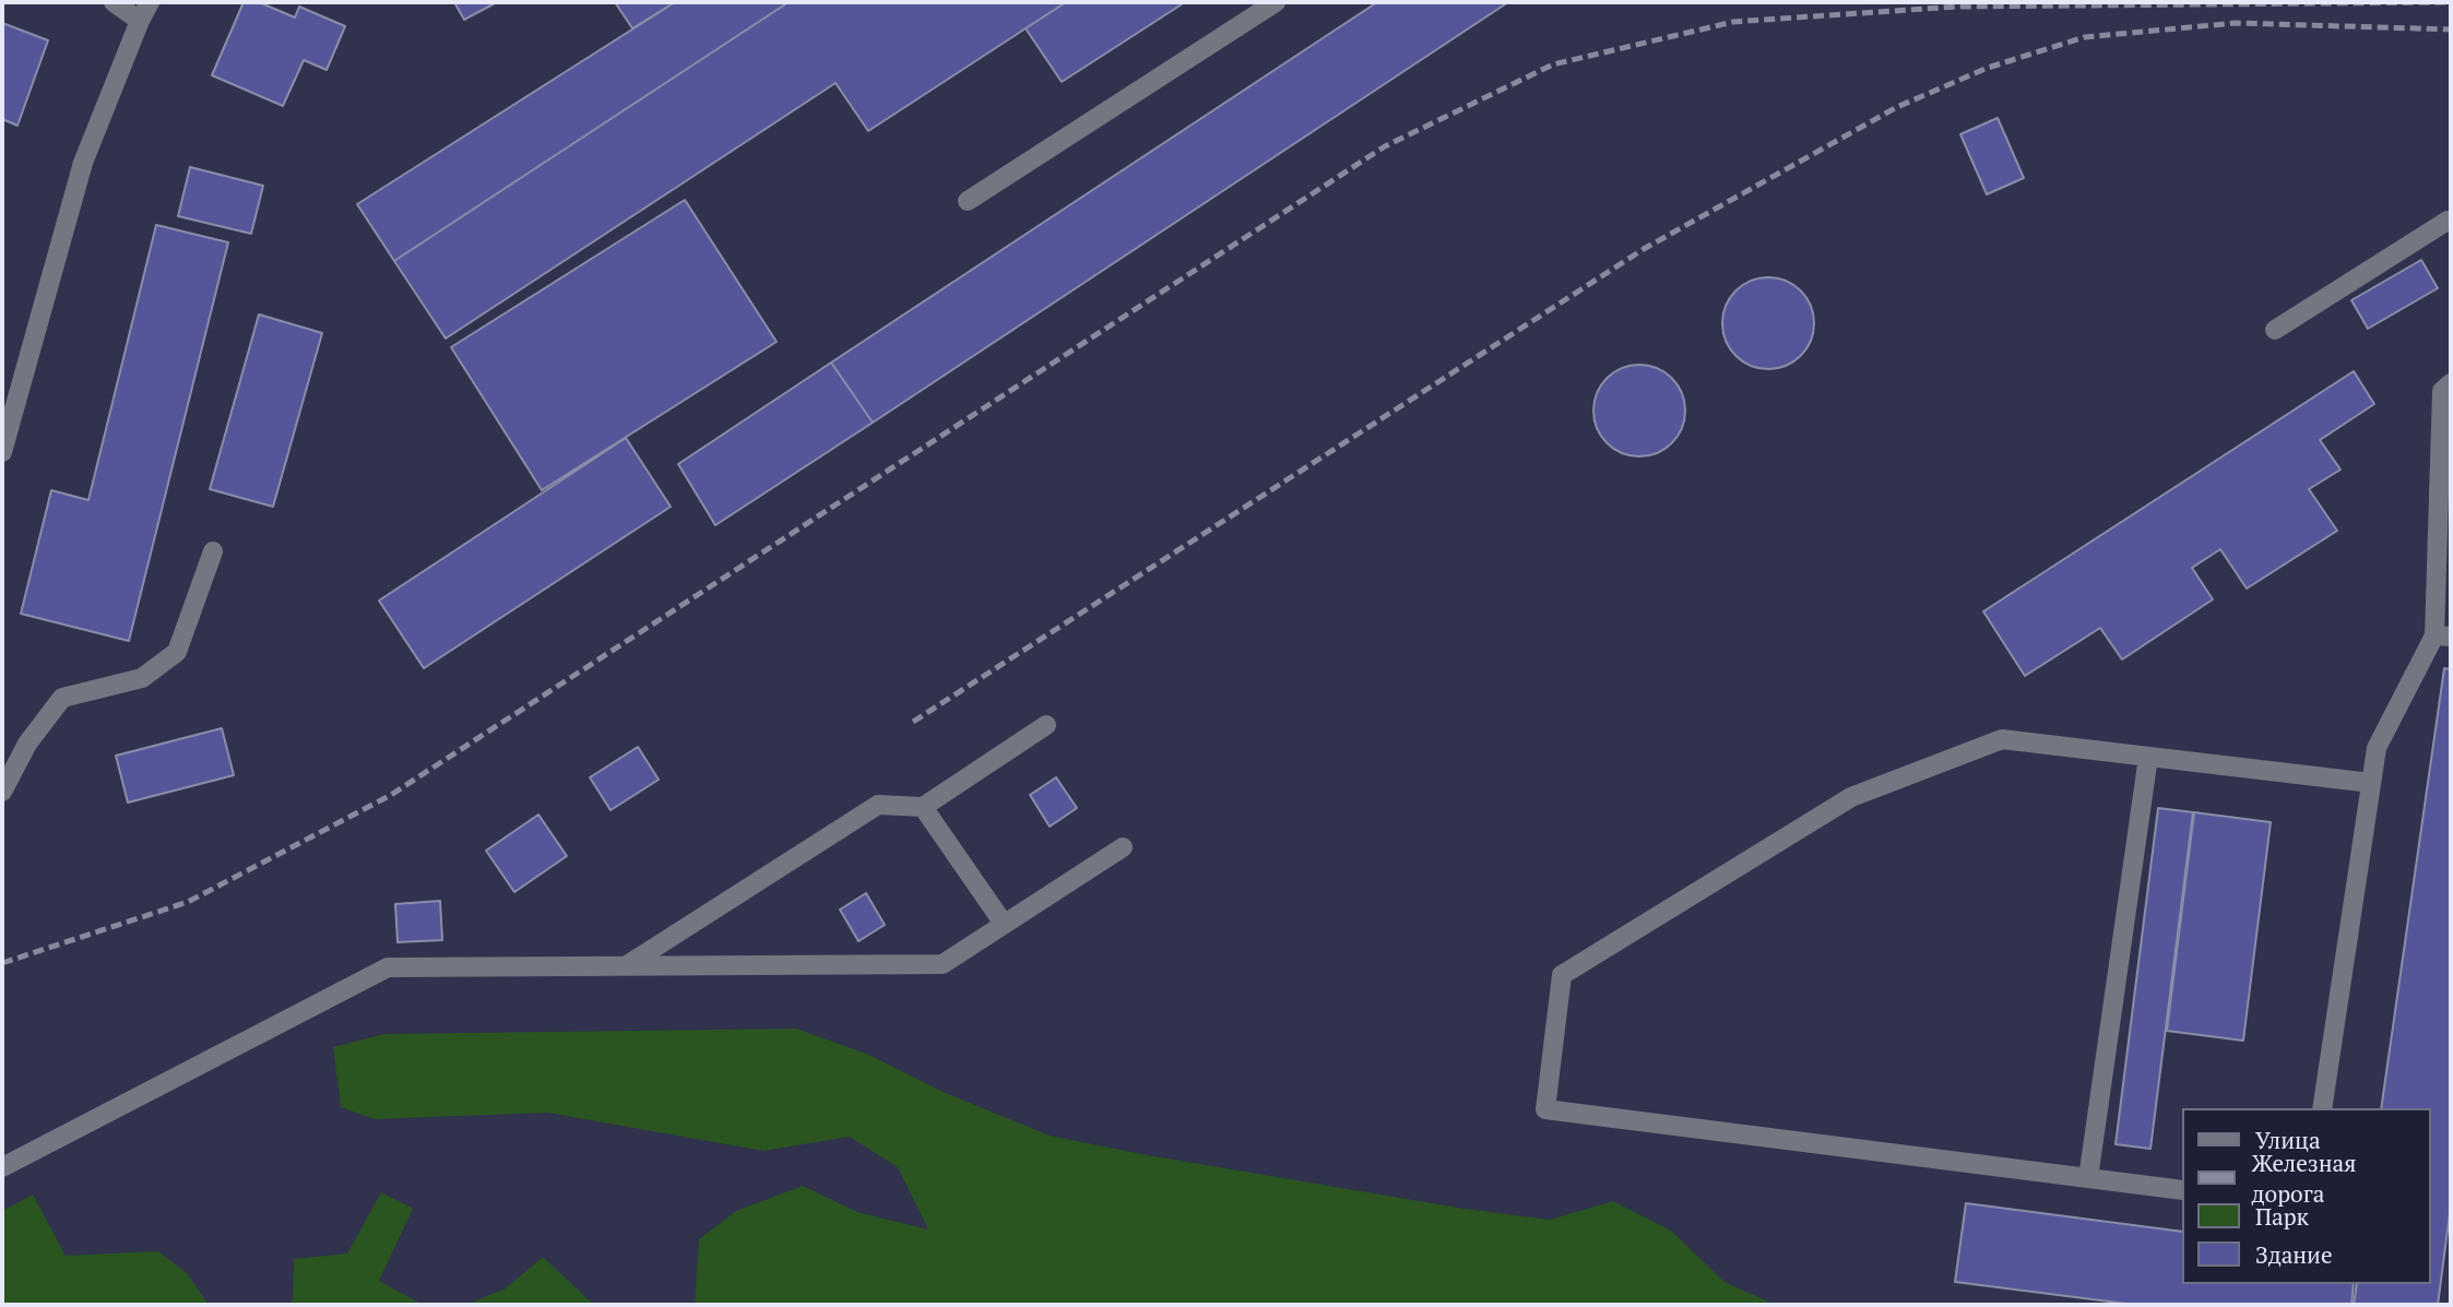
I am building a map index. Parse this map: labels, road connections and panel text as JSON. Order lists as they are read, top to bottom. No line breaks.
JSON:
{"legend":["Улица","Железная дорога","Парк","Здание"]}
